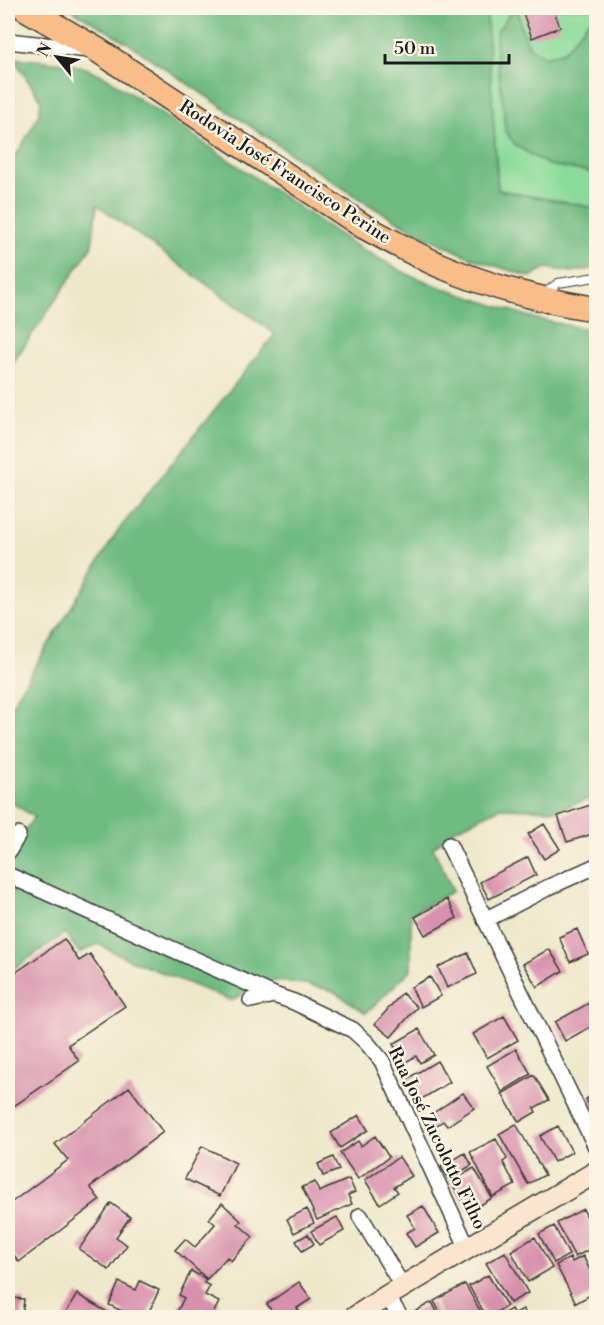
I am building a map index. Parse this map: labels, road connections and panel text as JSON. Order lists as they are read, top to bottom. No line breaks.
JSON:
{"streets":{"main road":["Rodovia José Francisco Perine"],"street":["Rua José Zucolotto Filho"]},"scale_bar":"50 m","north":"top left"}
